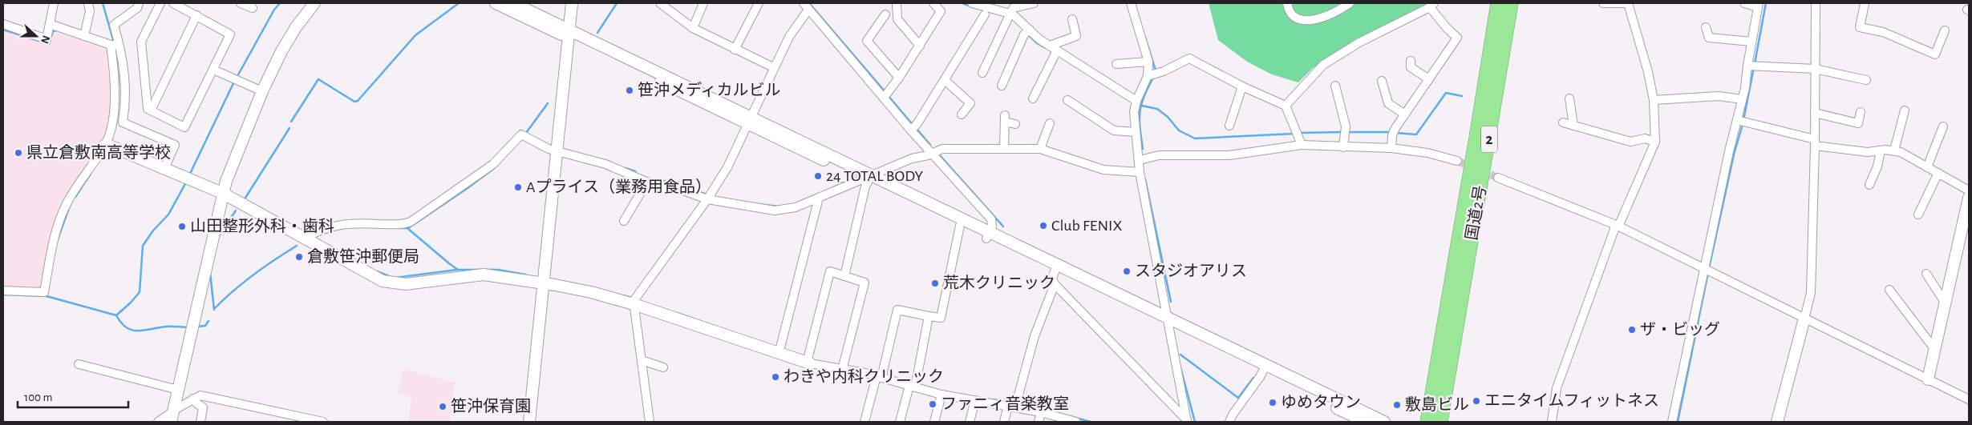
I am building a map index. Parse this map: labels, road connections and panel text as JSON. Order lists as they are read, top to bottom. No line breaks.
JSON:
{"streets":{"highway":["2","国道2号"]},"places":["笹沖メディカルビル","県立倉敷南高等学校","24 TOTAL BODY","Aプライス（業務用食品）","Club FENIX","山田整形外科・歯科","倉敷笹沖郵便局","スタジオアリス","荒木クリニック","ザ・ビッグ","わきや内科クリニック","エニタイムフィットネス","ゆめタウン","ファニィ音楽教室","敷島ビル","笹沖保育園"],"scale_bar":"100 m","north":"right"}
